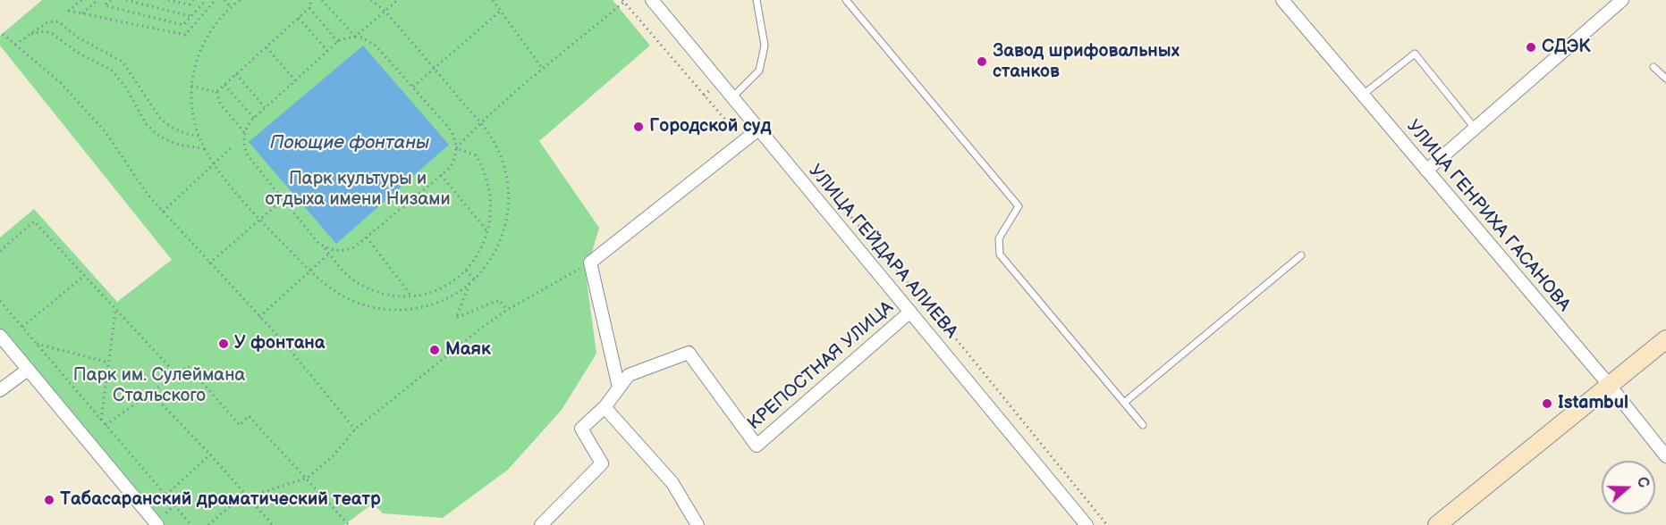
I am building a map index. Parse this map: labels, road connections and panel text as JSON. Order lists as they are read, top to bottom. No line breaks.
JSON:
{"streets":{"street":["УЛИЦА ГЕНРИХА ГАСАНОВА","УЛИЦА ГЕЙДАРА АЛИЕВА","КРЕПОСТНАЯ УЛИЦА"]},"crossings":[["УЛИЦА ГЕЙДАРА АЛИЕВА","КРЕПОСТНАЯ УЛИЦА"]],"water":["Поющие фонтаны"],"parks":["Парк культуры и отдыха имени Низами","Парк им. Сулеймана Стальского"],"places":["СДЭК","Завод шрифовальных станков","Городской суд","У фонтана","Маяк","Istambul","Табасаранский драматический театр"],"north":"right"}
